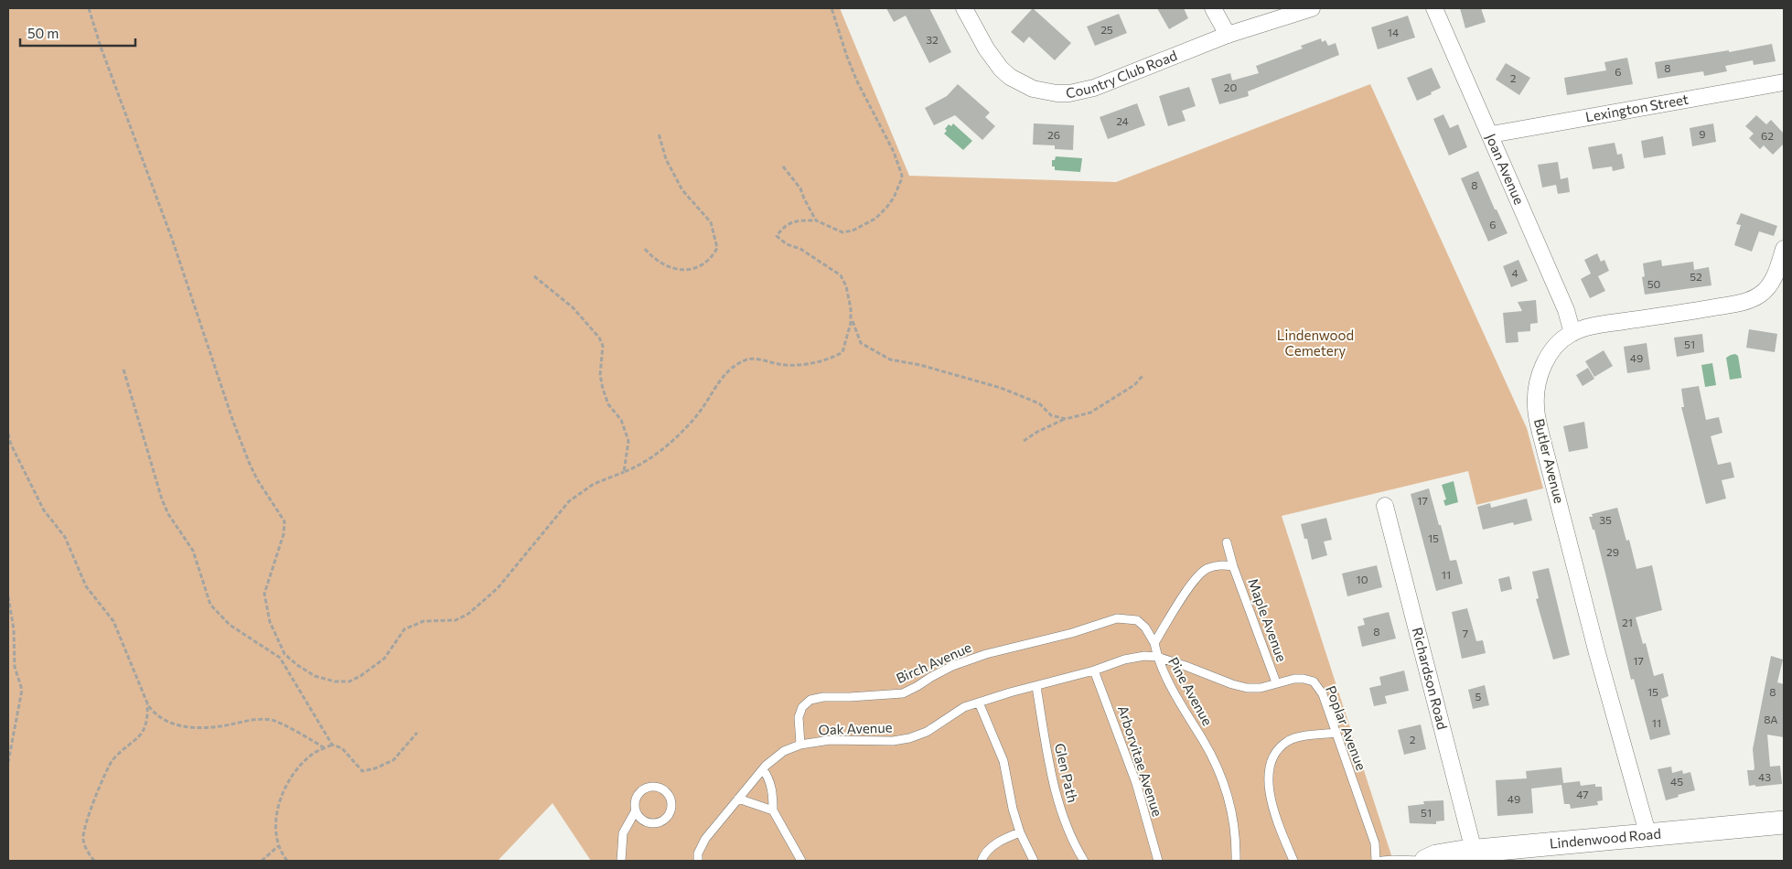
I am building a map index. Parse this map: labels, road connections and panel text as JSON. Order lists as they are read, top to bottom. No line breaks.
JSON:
{"streets":{"street":["Country Club Road","Lexington Street","Joan Avenue","Butler Avenue","Richardson Road","Lindenwood Road"],"lane":["Maple Avenue","Birch Avenue","Pine Avenue","Poplar Avenue","Oak Avenue","Arborvitae Avenue","Glen Path"]},"crossings":[["Lexington Street","Joan Avenue"],["Joan Avenue","Butler Avenue"],["Butler Avenue","Lindenwood Road"],["Maple Avenue","Birch Avenue"],["Maple Avenue","Poplar Avenue"],["Birch Avenue","Oak Avenue"],["Richardson Road","Lindenwood Road"],["Pine Avenue","Poplar Avenue"],["Pine Avenue","Oak Avenue"],["Pine Avenue","Arborvitae Avenue"],["Pine Avenue","Glen Path"]],"parks":["Lindenwood Cemetery"],"house_numbers":["25","14","32","8","6","2","20","24","9","26","62","8","6","4","52","50","51","49","17","35","15","29","11","10","21","8","7","17","15","8","5","8A","11","2","43","45","47","49","51"],"scale_bar":"50 m"}
